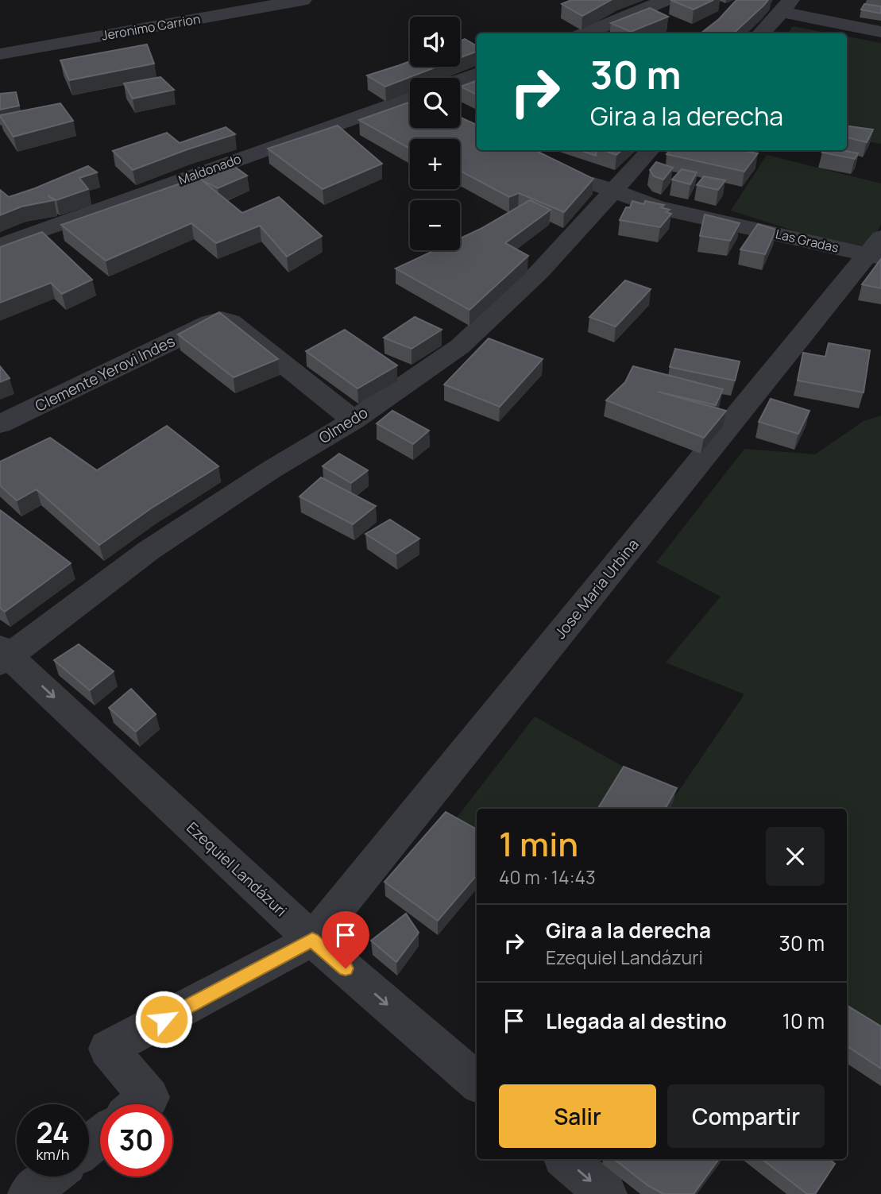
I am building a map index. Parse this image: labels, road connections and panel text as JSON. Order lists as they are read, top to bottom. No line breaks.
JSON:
{"streets":{"street":["Jeronimo Carrion","Maldonado","Las Gradas","Clemente Yerovi Indes","Olmedo","Jose Maria Urbina","Ezequiel Landázuri"]},"crossings":[["Las Gradas","Olmedo"],["Las Gradas","Jose Maria Urbina"],["Clemente Yerovi Indes","Olmedo"],["Olmedo","Ezequiel Landázuri"],["Jose Maria Urbina","Ezequiel Landázuri"]],"one_way":["Ezequiel Landázuri"],"page":{"map_buttons":["+","−"],"turn":["30 m","Gira a la derecha"],"heading":["1 min","40 m · 14:43"],"list":[{"name":"Gira a la derecha","note":"Ezequiel Landázuri","value":"30 m"},{"name":"Llegada al destino","value":"10 m"}],"buttons":["Salir","Compartir"],"speed":"24 km/h","limit":"30"}}
